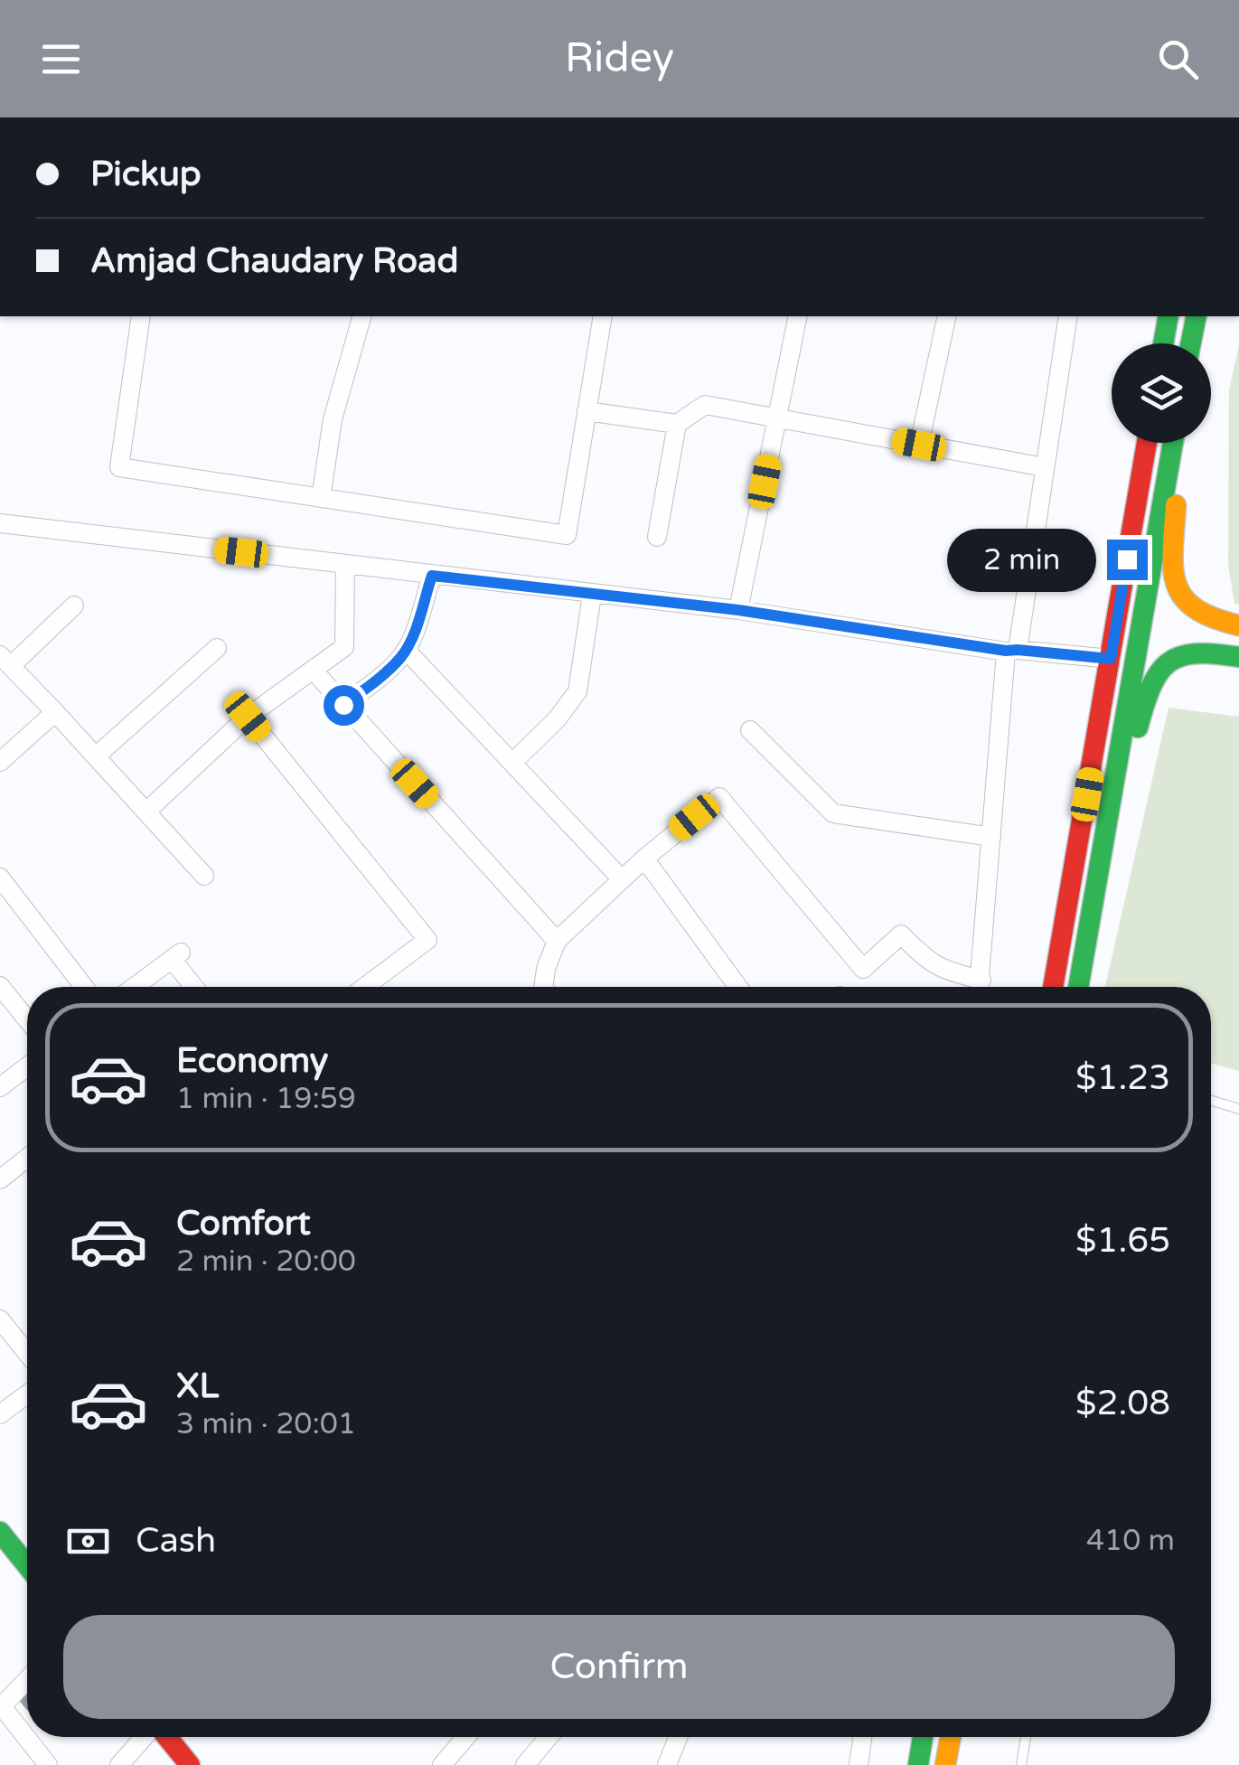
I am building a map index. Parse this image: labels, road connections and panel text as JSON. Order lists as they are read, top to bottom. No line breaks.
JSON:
{"page":{"header":"Ridey","banner":["Pickup","Amjad Chaudary Road"],"bubble":"2 min","list":[{"name":"Economy","note":"1 min · 19:59","value":"$1.23"},{"name":"Comfort","note":"2 min · 20:00","value":"$1.65"},{"name":"XL","note":"3 min · 20:01","value":"$2.08"}],"pay":["Cash","410 m"],"buttons":"Confirm"}}
